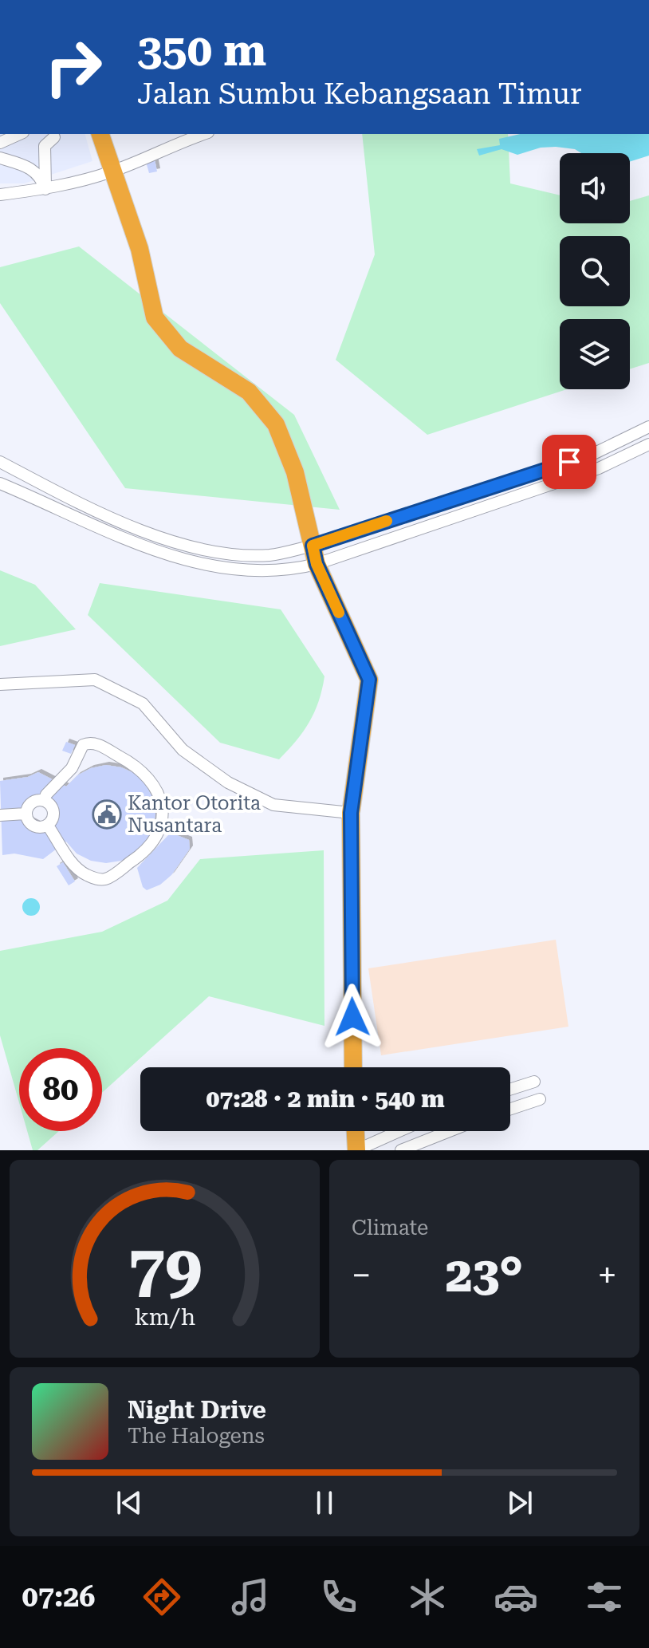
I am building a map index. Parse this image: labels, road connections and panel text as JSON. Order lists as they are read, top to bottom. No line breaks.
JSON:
{"places":{"public building":["Kantor Otorita Nusantara"]},"page":{"turn":["350 m","Jalan Sumbu Kebangsaan Timur"],"limit":"80","trip":"07:28 · 2 min · 540 m","tile":"Climate","heat":["−","23°","+"],"song":["Night Drive","The Halogens"],"tabs":"07:26","gauge":["79","km/h"]}}
